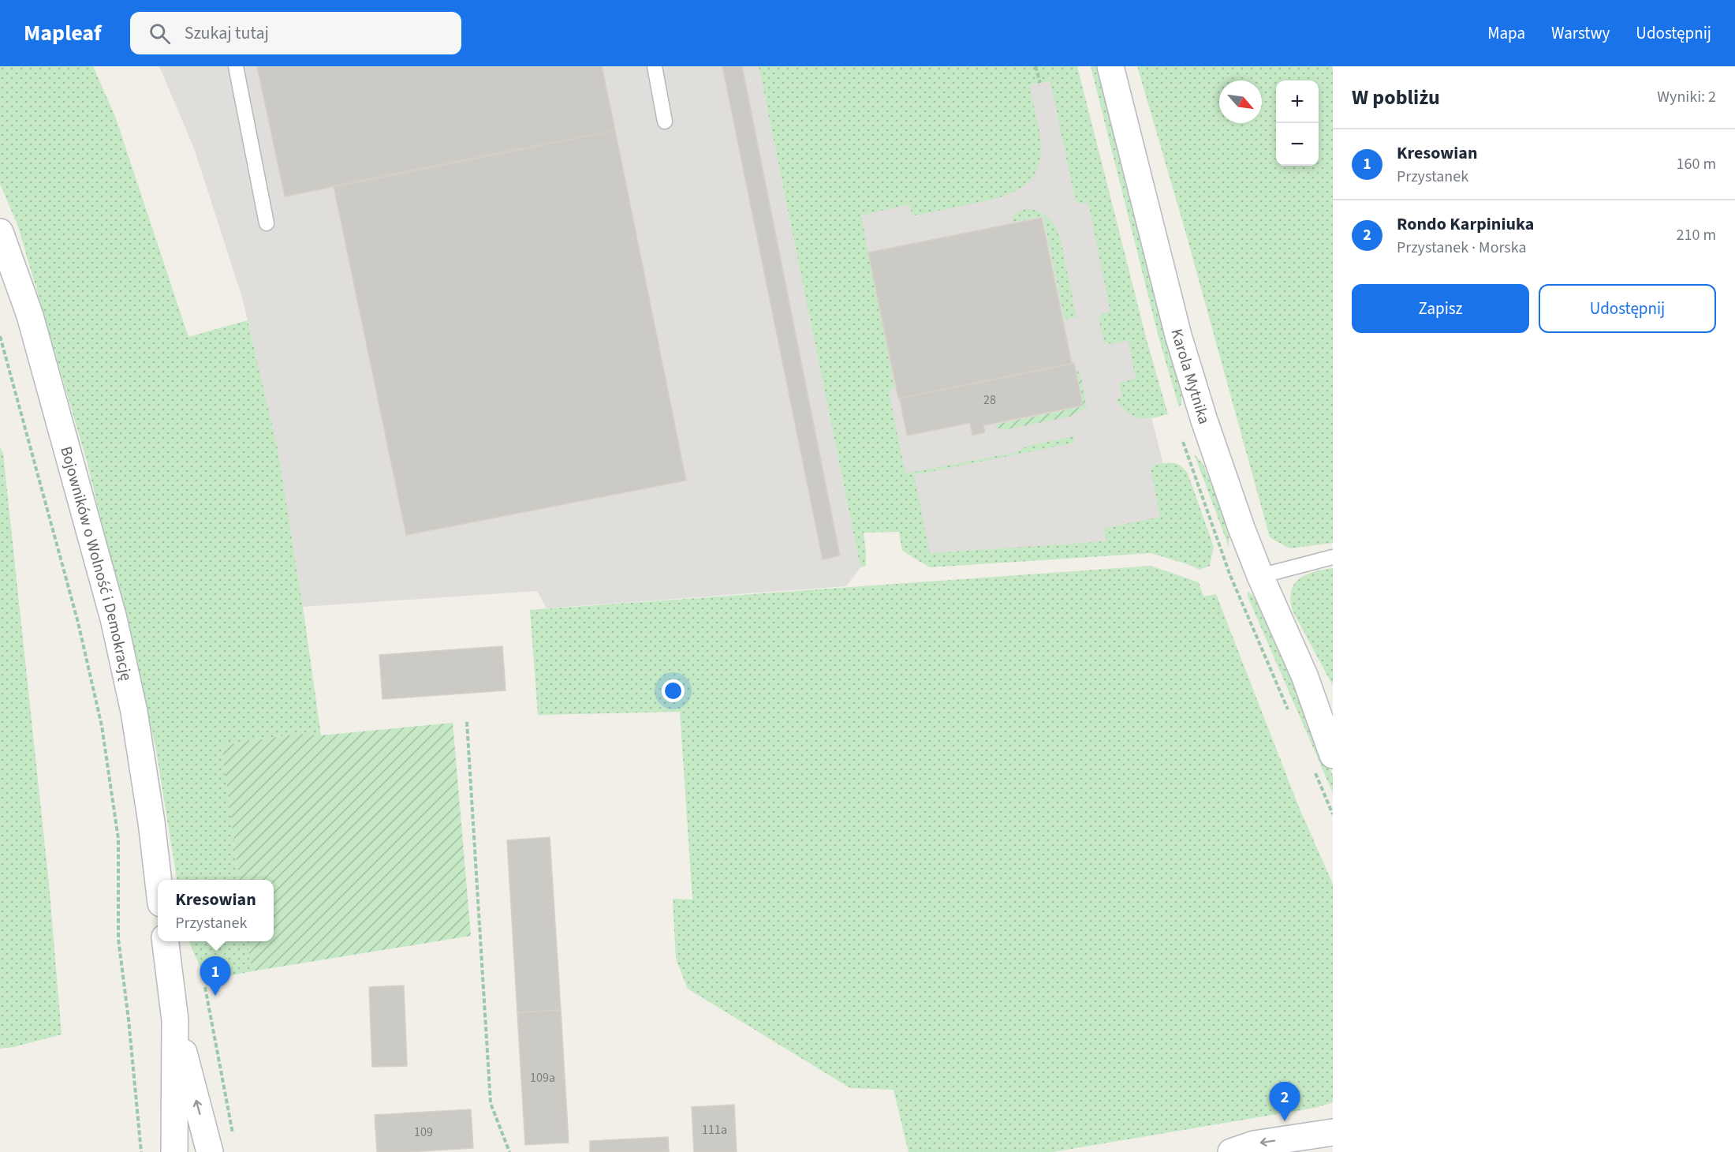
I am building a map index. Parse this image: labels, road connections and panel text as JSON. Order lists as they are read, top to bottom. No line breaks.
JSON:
{"streets":{"main road":["Karola Mytnika","Bojowników o Wolność i Demokrację"]},"house_numbers":["28","109a","111a","109"],"north":"bottom right","page":{"header":"Mapleaf","search":"Szukaj tutaj","nav":["Mapa","Warstwy","Udostępnij"],"heading":["W pobliżu","Wyniki: 2"],"map_buttons":["+","−"],"list":[{"mark":"1","name":"Kresowian","note":"Przystanek","value":"160 m"},{"mark":"2","name":"Rondo Karpiniuka","note":"Przystanek · Morska","value":"210 m"}],"buttons":["Zapisz","Udostępnij"],"popup":["Kresowian","Przystanek"],"pins":["1","2"]}}
